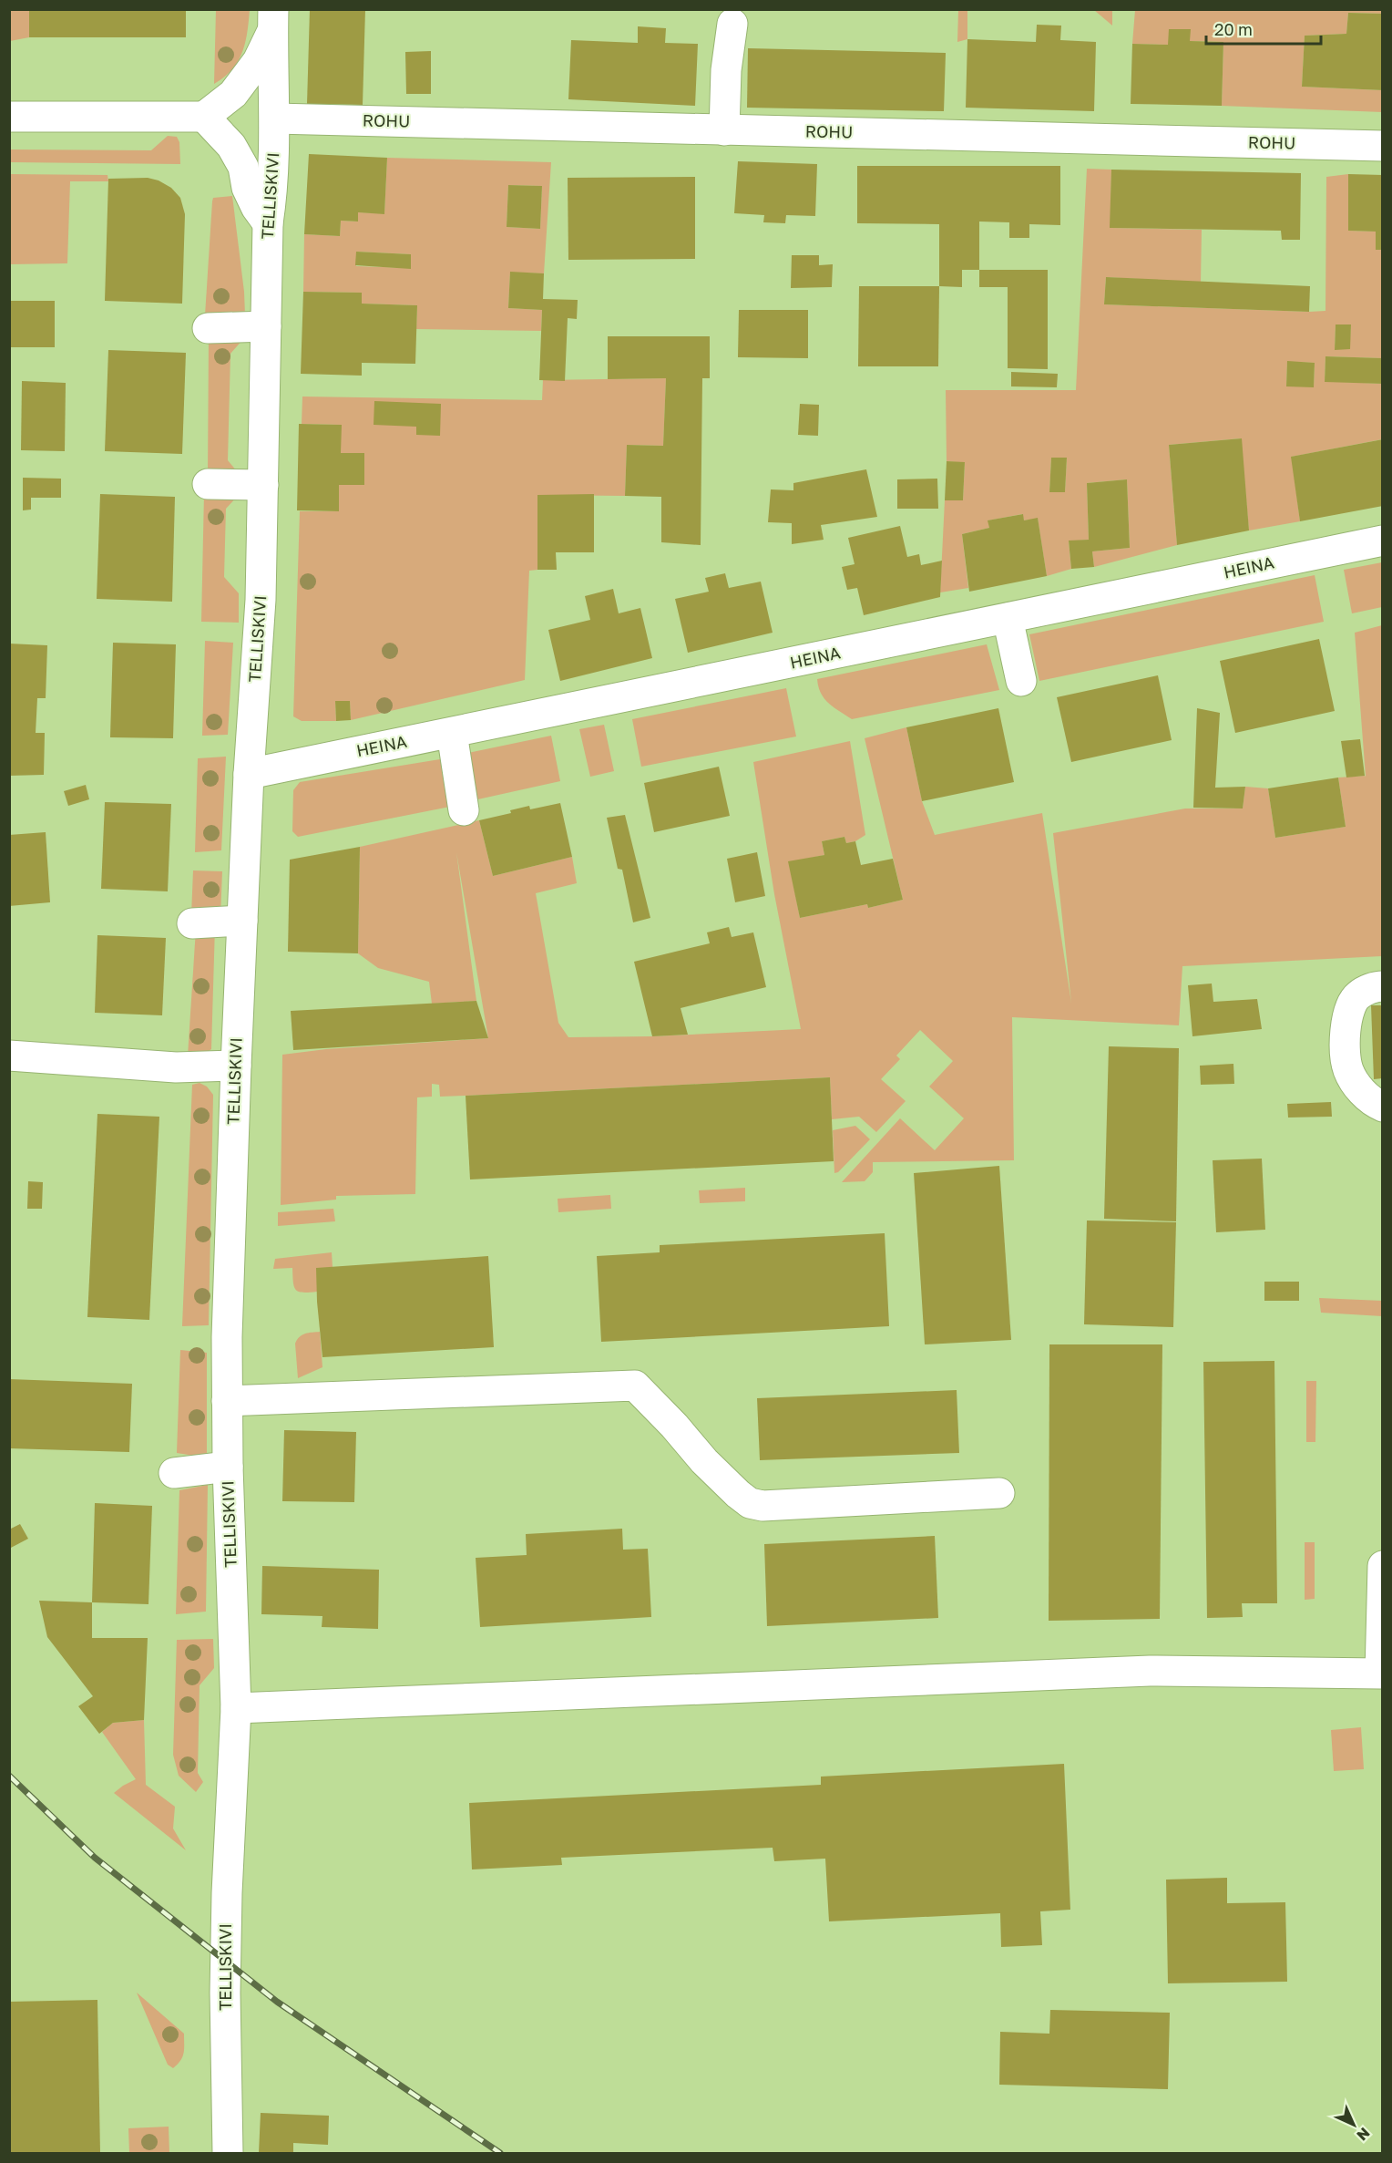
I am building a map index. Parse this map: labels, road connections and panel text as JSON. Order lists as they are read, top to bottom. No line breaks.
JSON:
{"streets":{"street":["ROHU","TELLISKIVI","HEINA"]},"crossings":[["ROHU","TELLISKIVI"],["TELLISKIVI","HEINA"]],"scale_bar":"20 m","north":"bottom right"}
